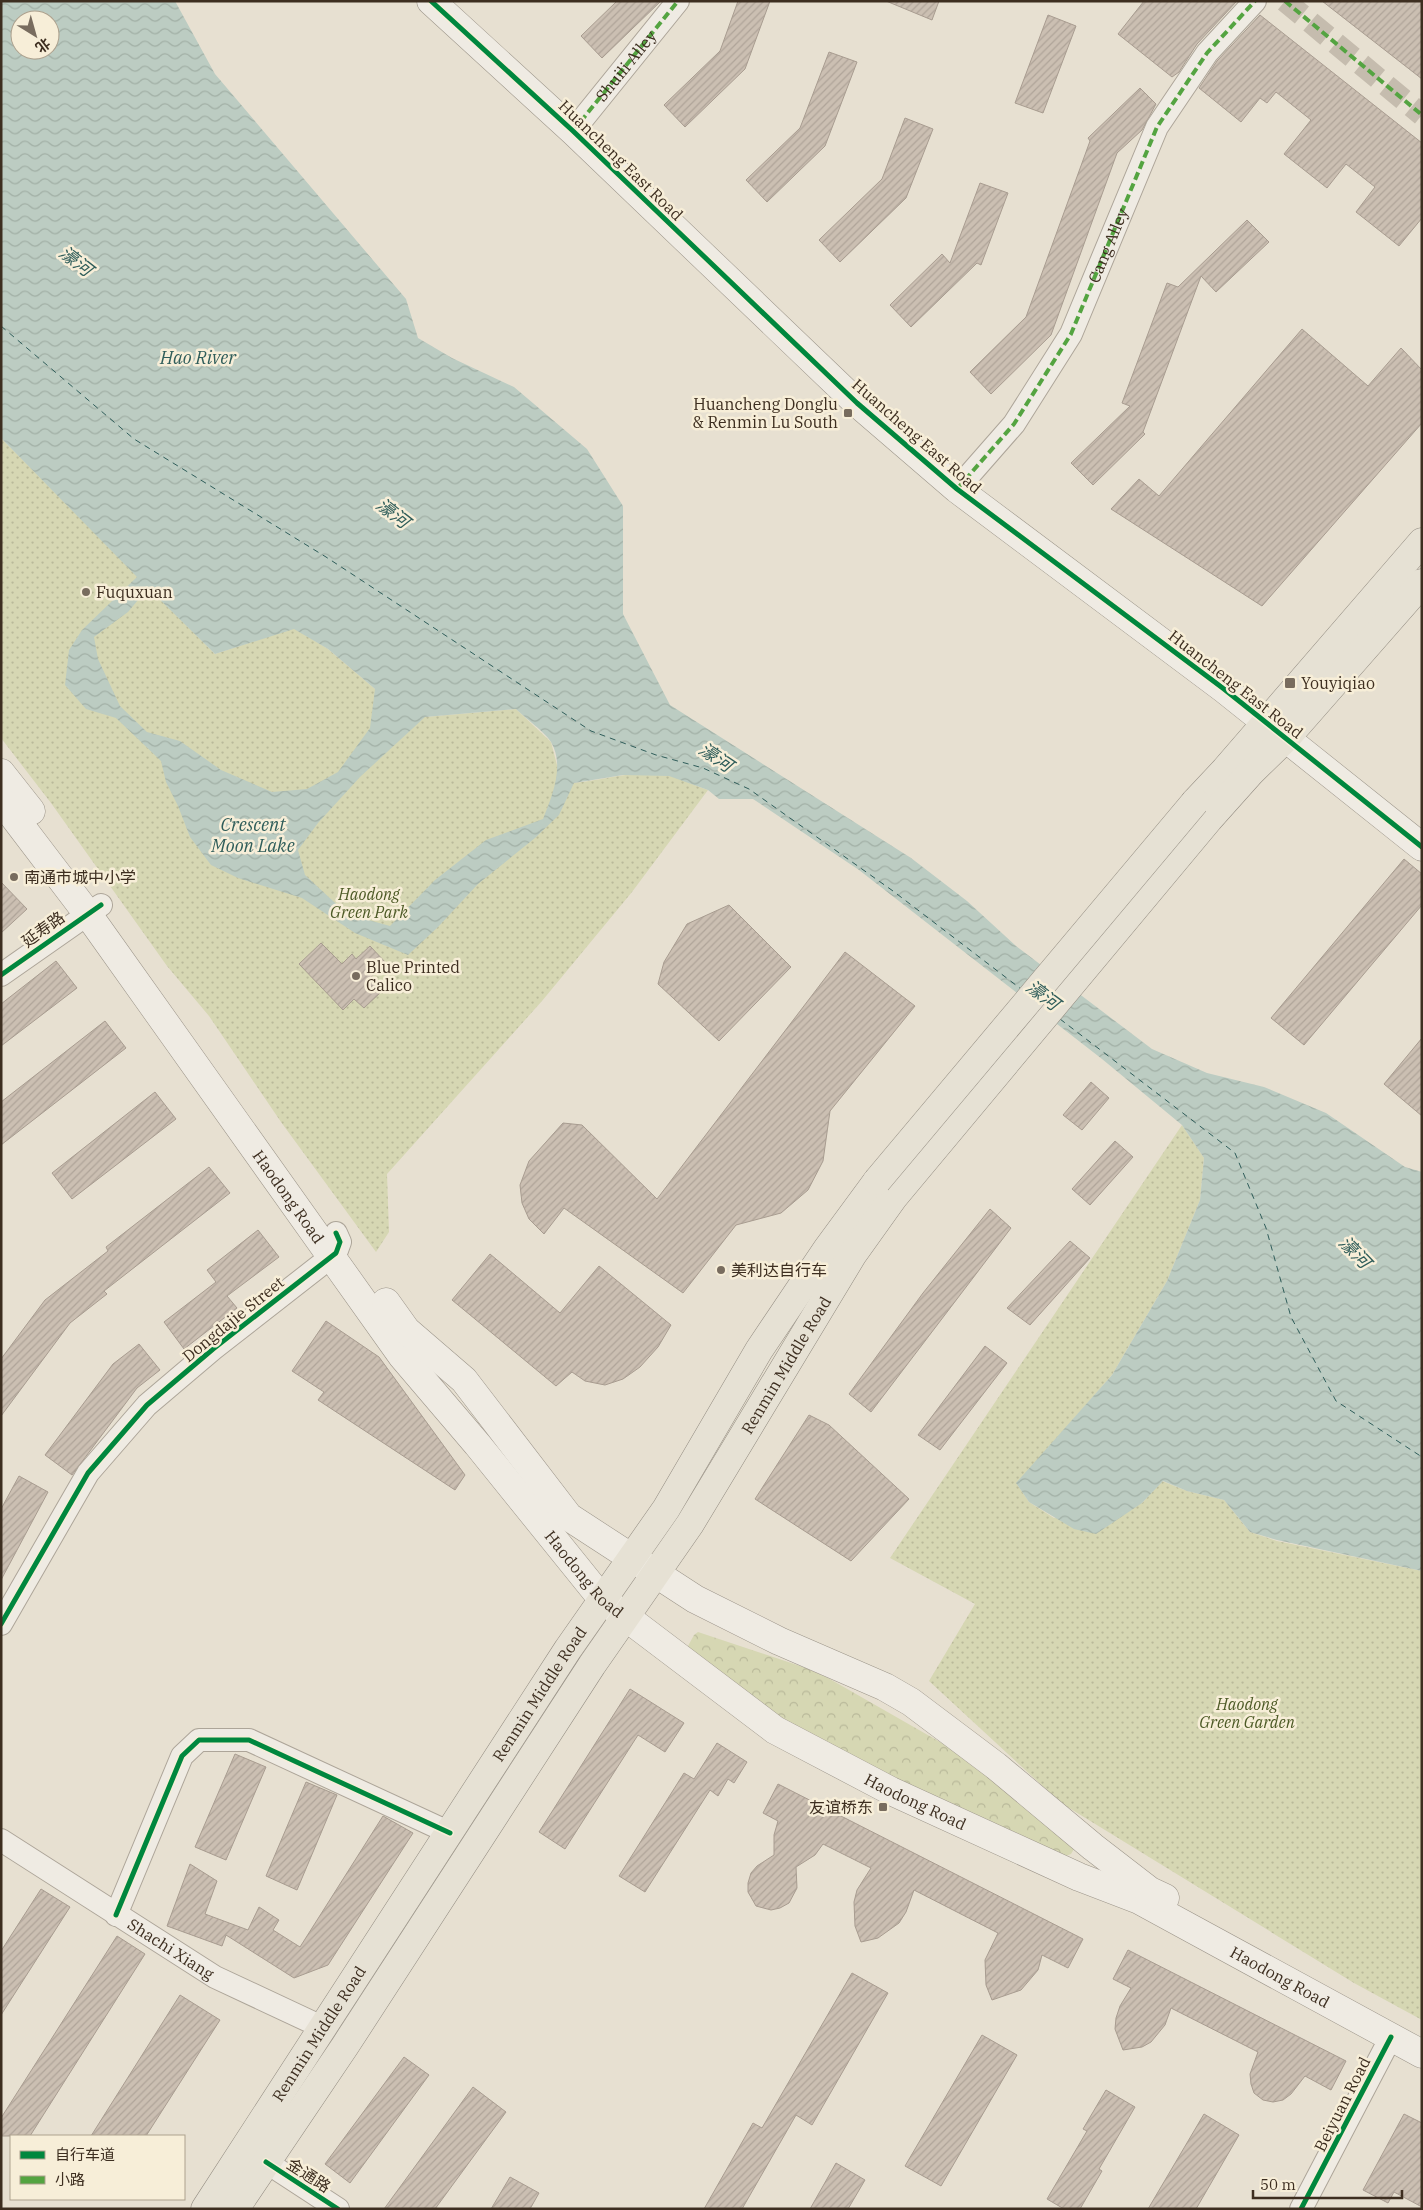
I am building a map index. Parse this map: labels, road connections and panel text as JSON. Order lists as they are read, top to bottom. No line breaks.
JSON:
{"streets":{"main road":["Huancheng East Road","Haodong Road","Renmin Middle Road"],"street":["Shuili Alley","Cang Alley","延寿路","Dongdajie Street","Shachi Xiang","Beiyuan Road","金通路"]},"crossings":[["Shuili Alley","Huancheng East Road"],["Huancheng East Road","Cang Alley"],["延寿路","Haodong Road"],["Haodong Road","Dongdajie Street"],["Haodong Road","Renmin Middle Road"],["Haodong Road","Beiyuan Road"],["Renmin Middle Road","Shachi Xiang"],["Renmin Middle Road","金通路"]],"water":["濠河","Hao River","Crescent Moon Lake"],"parks":["Haodong Green Park","Haodong Green Garden"],"places":{"transit":["Huancheng Donglu & Renmin Lu South","Youyiqiao","友谊桥东"],"other":["Fuquxuan","南通市城中小学","Blue Printed Calico","美利达自行车"]},"legend":["自行车道","小路"],"scale_bar":"50 m","north":"bottom right"}
